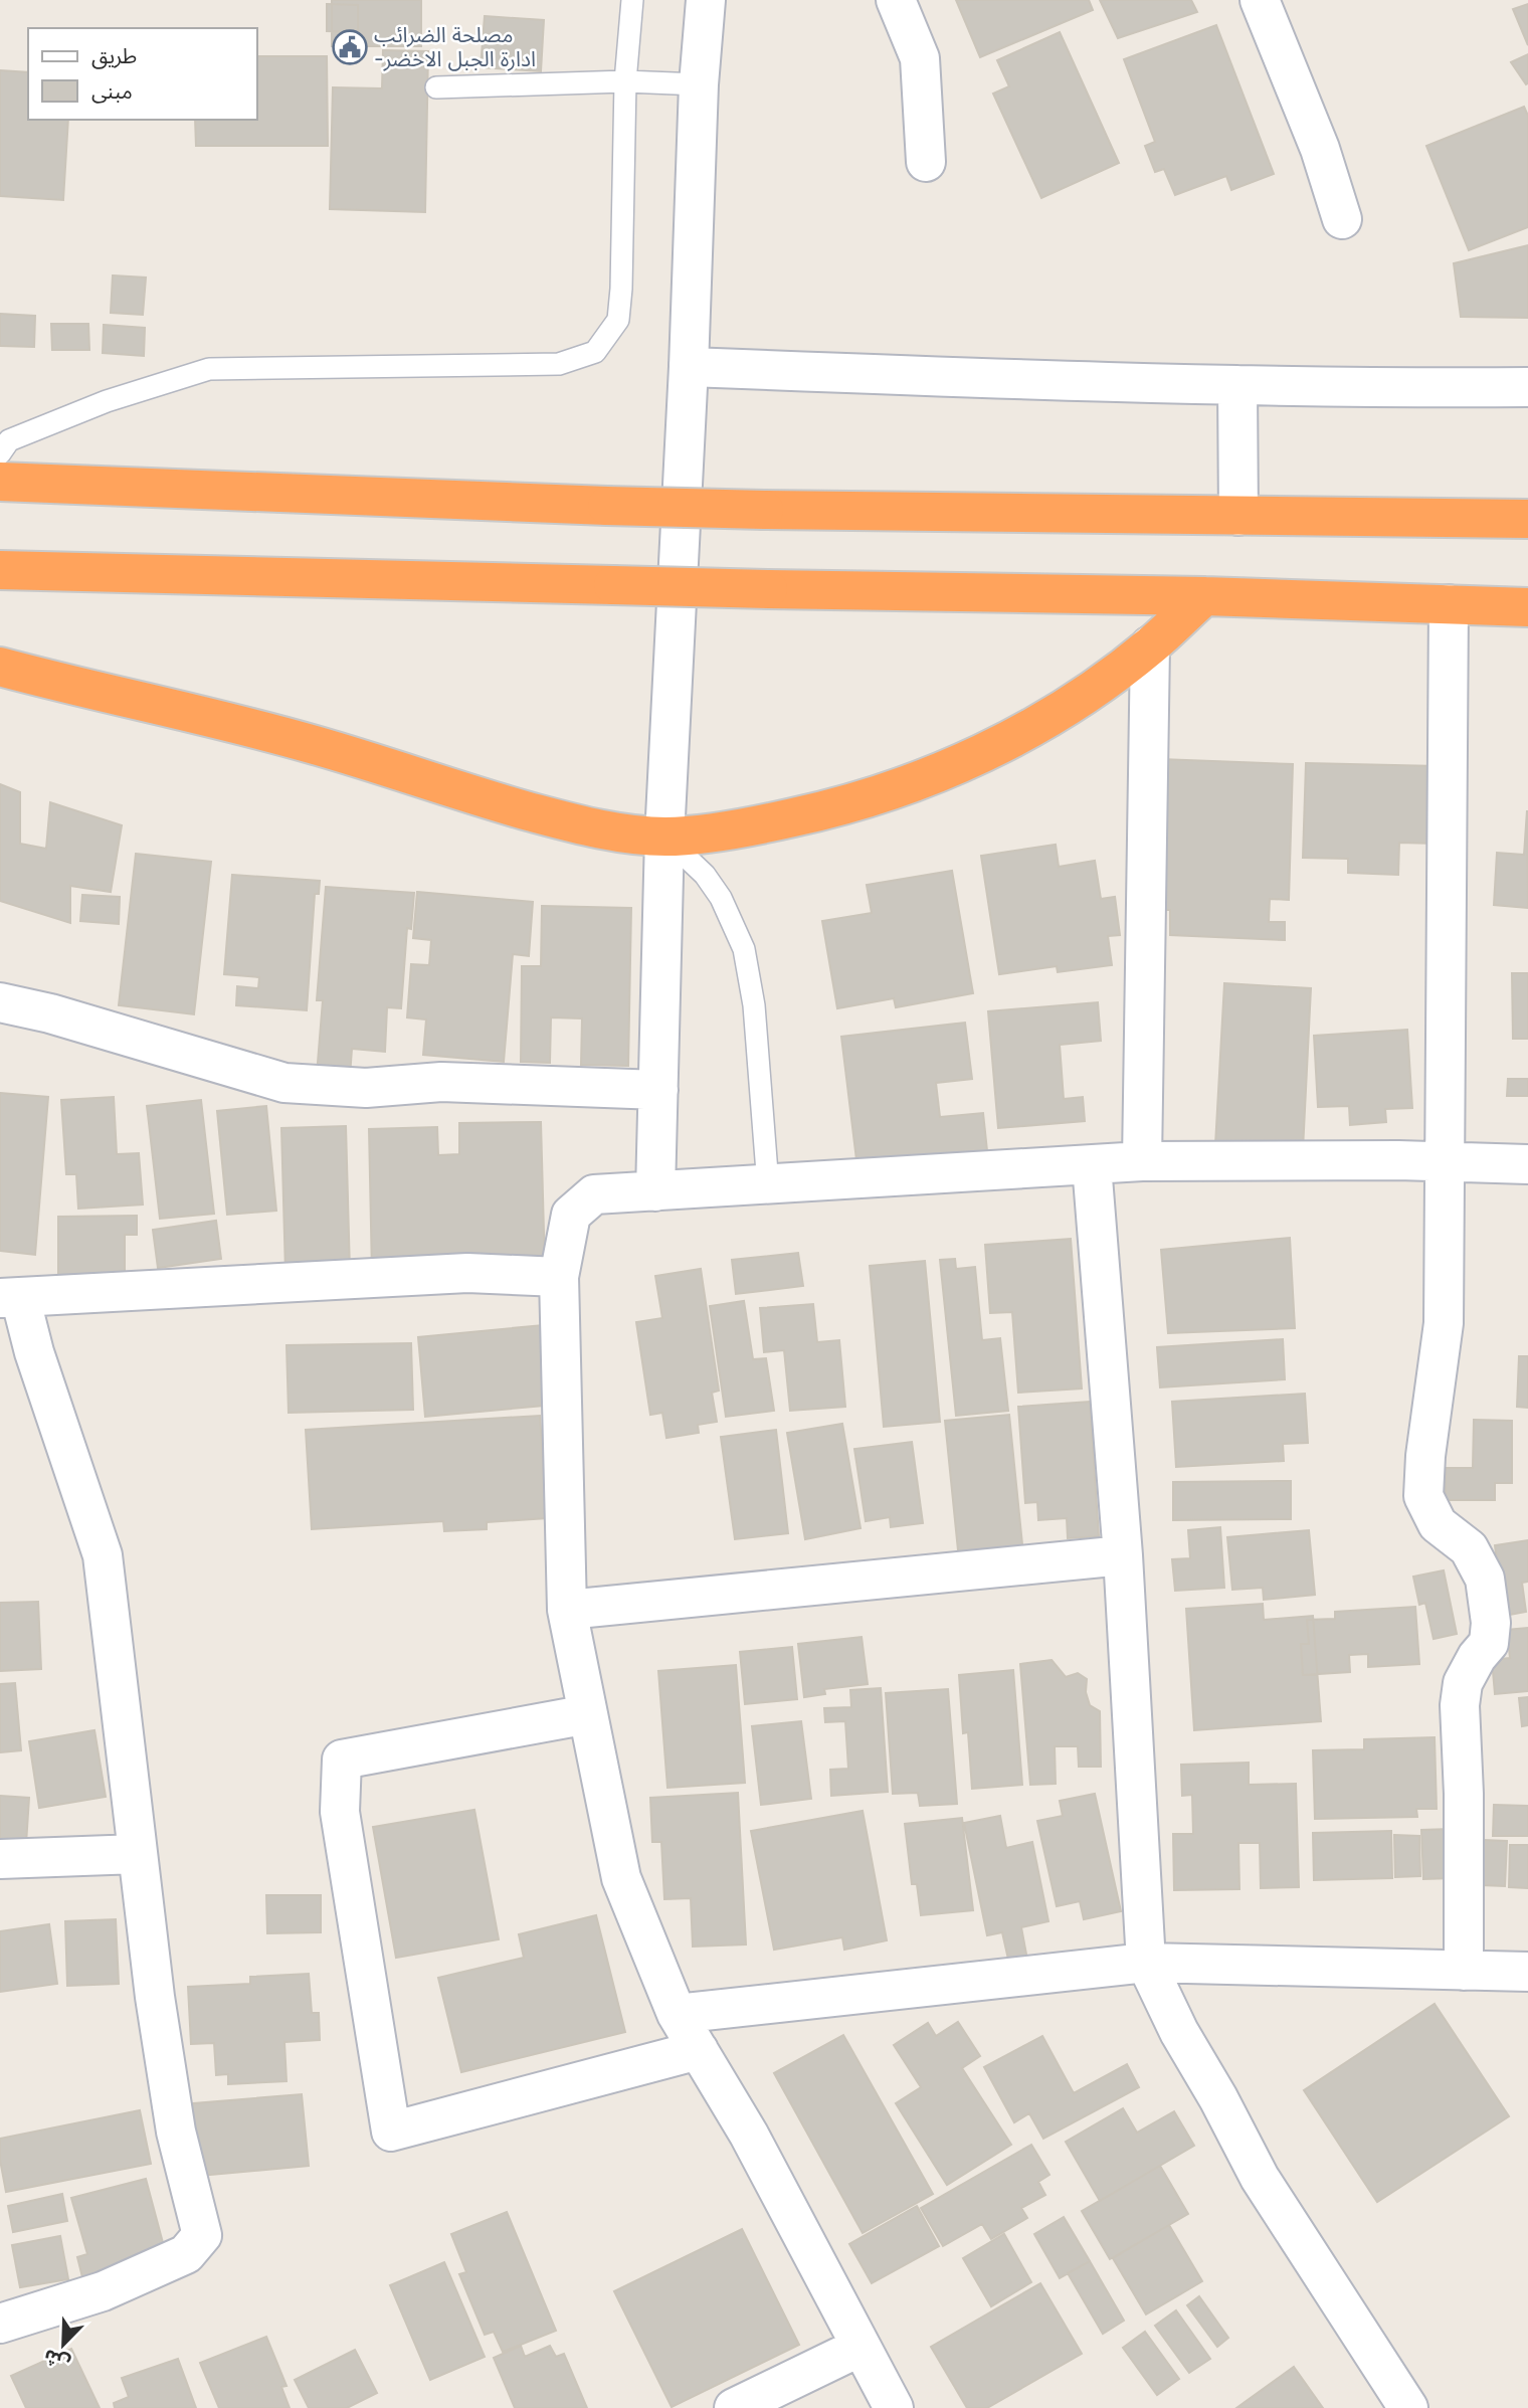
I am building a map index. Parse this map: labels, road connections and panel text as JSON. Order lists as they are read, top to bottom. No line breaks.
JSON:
{"places":{"public building":["مصلحة الضرائب -ادارة الجبل الاخضر"]},"legend":["طريق","مبنى"],"north":"bottom left"}
